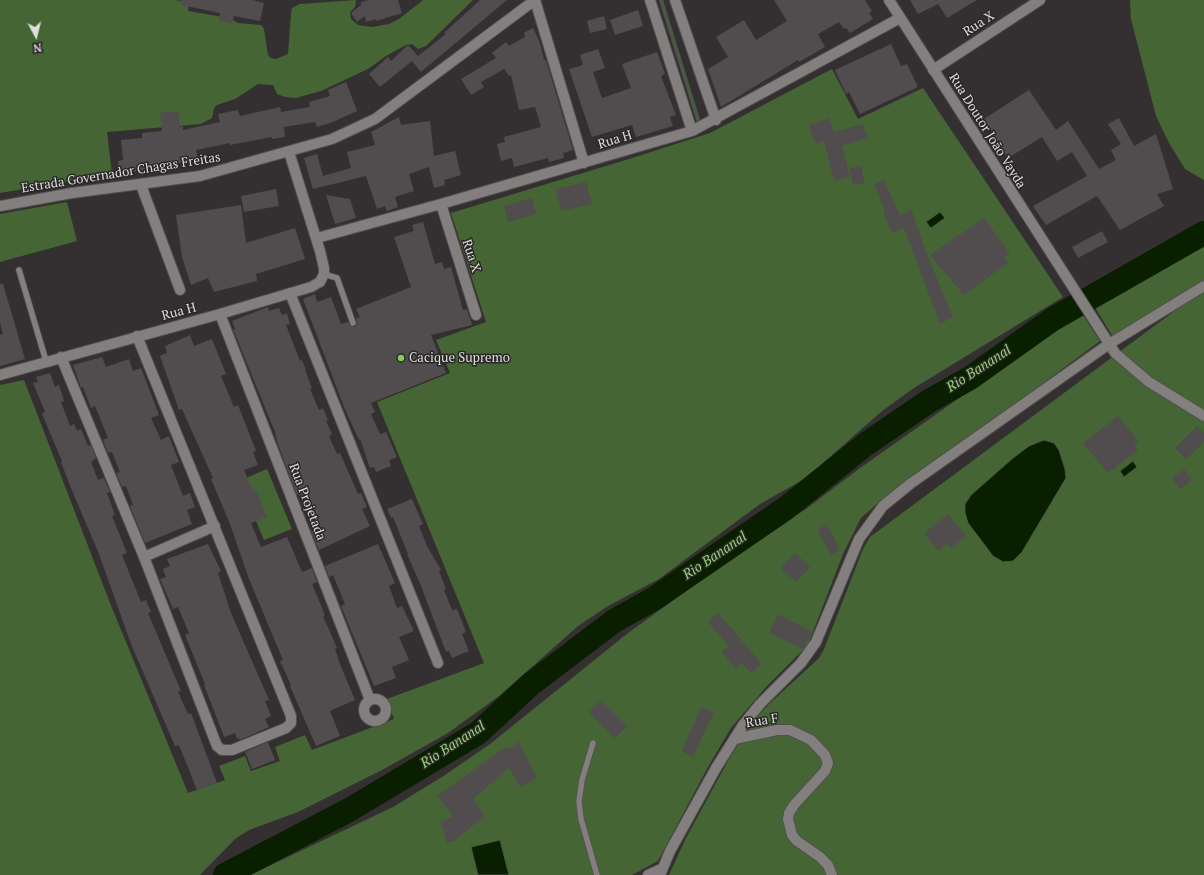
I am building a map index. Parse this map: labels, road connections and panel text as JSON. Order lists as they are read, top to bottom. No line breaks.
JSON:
{"streets":{"street":["Rua X","Rua Doutor João Vayda","Rua H","Estrada Governador Chagas Freitas","Rua Projetada","Rua F"]},"crossings":[["Rua X","Rua Doutor João Vayda"],["Rua X","Rua H"],["Rua Doutor João Vayda","Rua H"],["Rua H","Rua Projetada"]],"water":["Rio Bananal"],"places":["Cacique Supremo"],"north":"bottom"}
